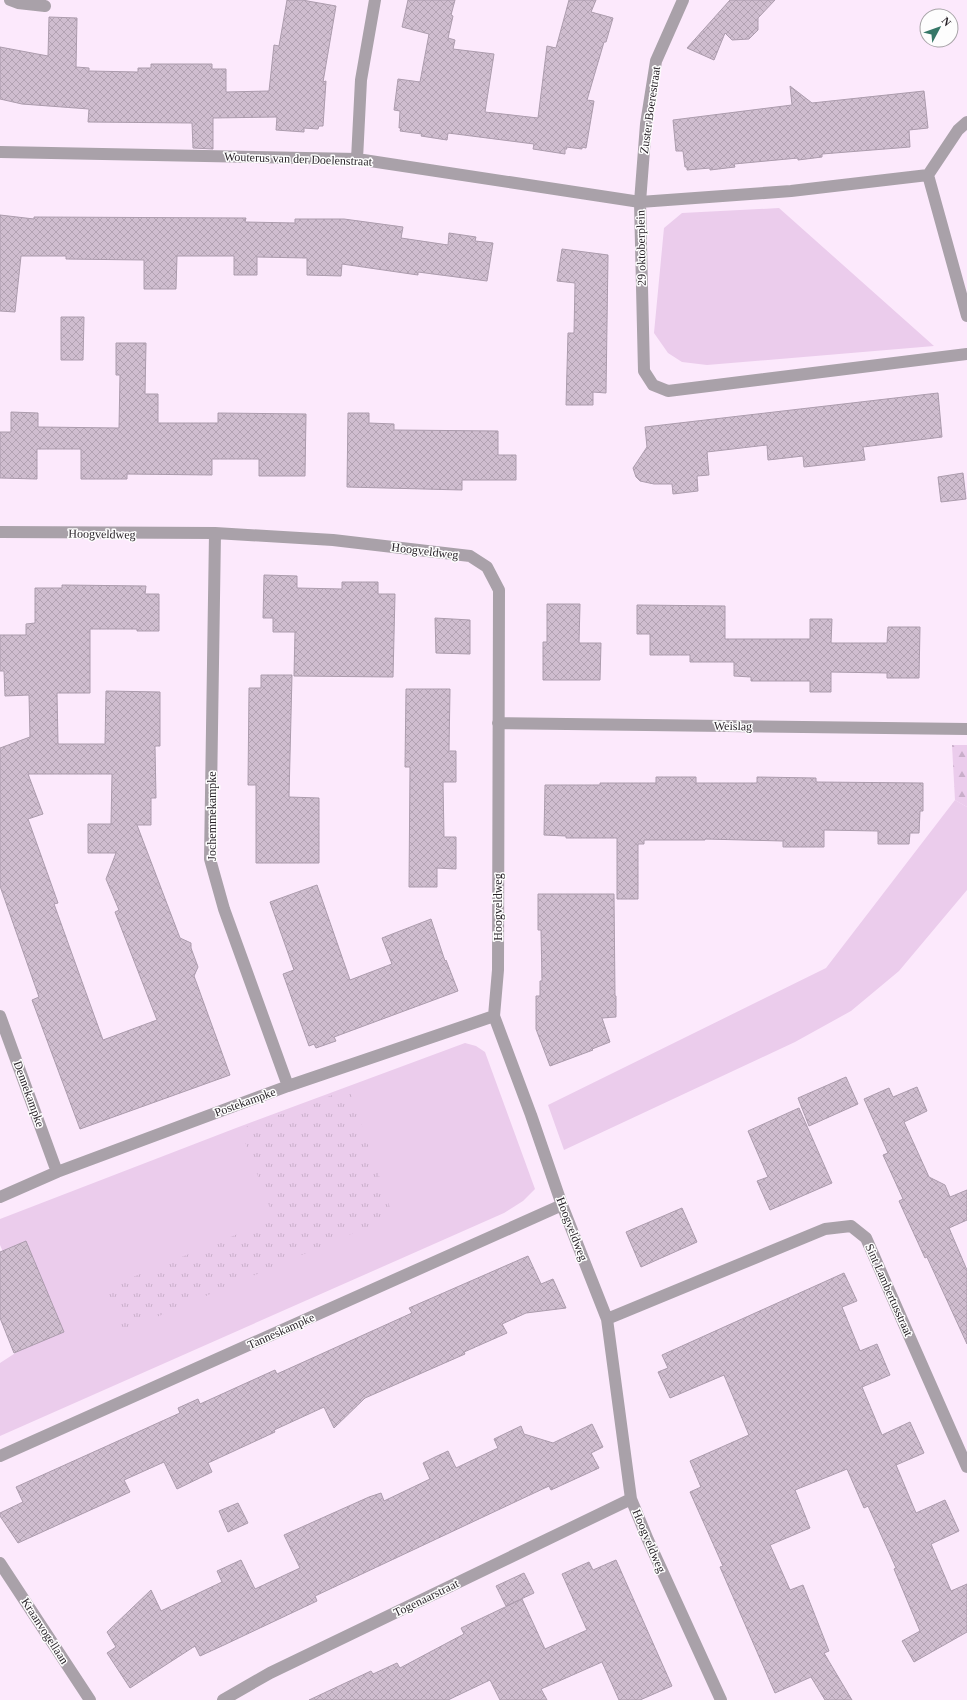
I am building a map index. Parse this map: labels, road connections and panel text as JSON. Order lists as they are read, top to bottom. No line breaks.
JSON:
{"streets":{"street":["Zuster Boerestraat","Wouterus van der Doelenstraat","29 oktoberplein","Hoogveldweg","Weislag","Jochemmekampke","Dennekampke","Postekampke","Sint Lambertusstraat","Tanneskampke","Togenaarstraat","Kraanvogellaan"]},"crossings":[["Zuster Boerestraat","Wouterus van der Doelenstraat"],["Zuster Boerestraat","29 oktoberplein"],["Wouterus van der Doelenstraat","29 oktoberplein"],["Hoogveldweg","Weislag"],["Hoogveldweg","Jochemmekampke"],["Hoogveldweg","Postekampke"],["Hoogveldweg","Sint Lambertusstraat"],["Hoogveldweg","Tanneskampke"],["Hoogveldweg","Togenaarstraat"],["Jochemmekampke","Postekampke"],["Dennekampke","Postekampke"]],"north":"top right"}
